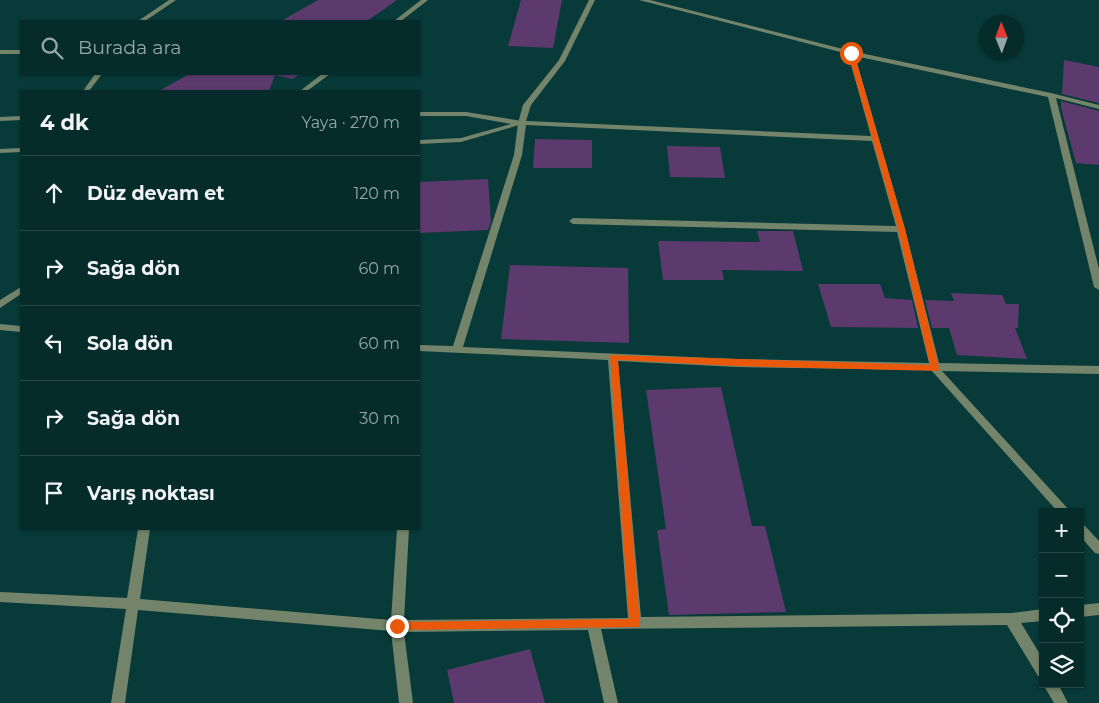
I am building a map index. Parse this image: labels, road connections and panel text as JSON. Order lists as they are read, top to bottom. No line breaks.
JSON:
{"north":"top","page":{"search":"Burada ara","heading":["4 dk","Yaya · 270 m"],"list":[["Düz devam et","120 m"],["Sağa dön","60 m"],["Sola dön","60 m"],["Sağa dön","30 m"],"Varış noktası"],"map_buttons":["+","−"]}}
